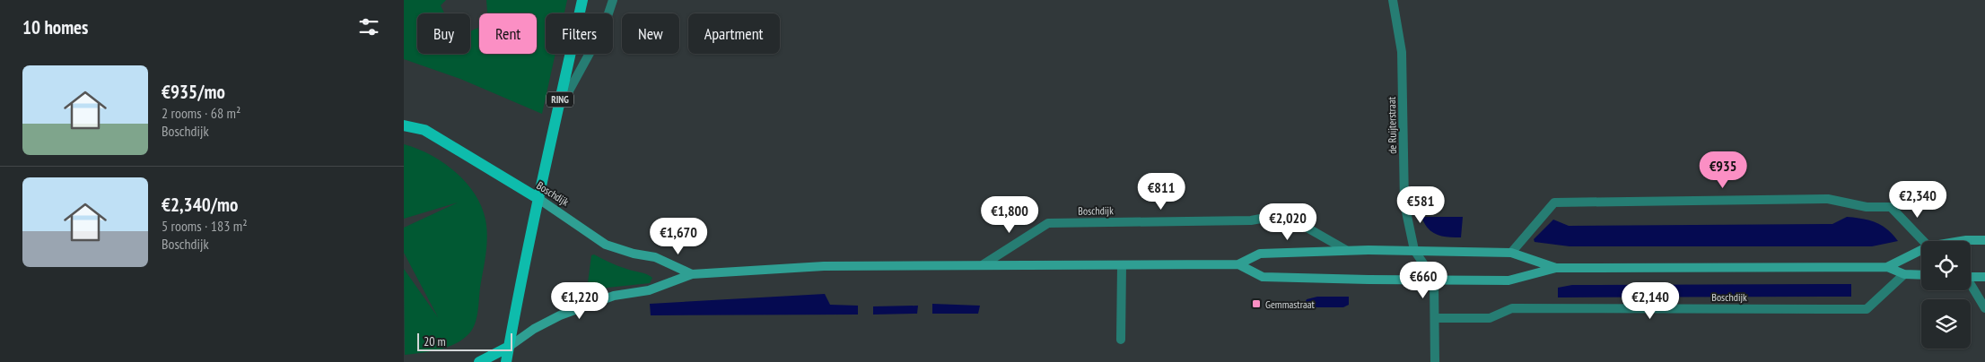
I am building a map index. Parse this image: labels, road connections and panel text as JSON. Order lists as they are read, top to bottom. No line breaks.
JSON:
{"streets":{"main road":["RING","Boschdijk"],"street":["de Ruijterstraat"]},"crossings":[["RING","Boschdijk"],["de Ruijterstraat","Boschdijk"]],"places":{"transit":["Gemmastraat"]},"scale_bar":"20 m","page":{"heading":"10 homes","chip":["Buy","Rent","Filters","New","Apartment"],"list":[{"name":"€935/mo","note":"2 rooms · 68 m² · Boschdijk"},{"name":"€2,340/mo","note":"5 rooms · 183 m² · Boschdijk"}],"price":["€935","€811","€2,340","€581","€1,800","€2,020","€1,670","€660","€1,220","€2,140"],"scale":"20 m"}}
